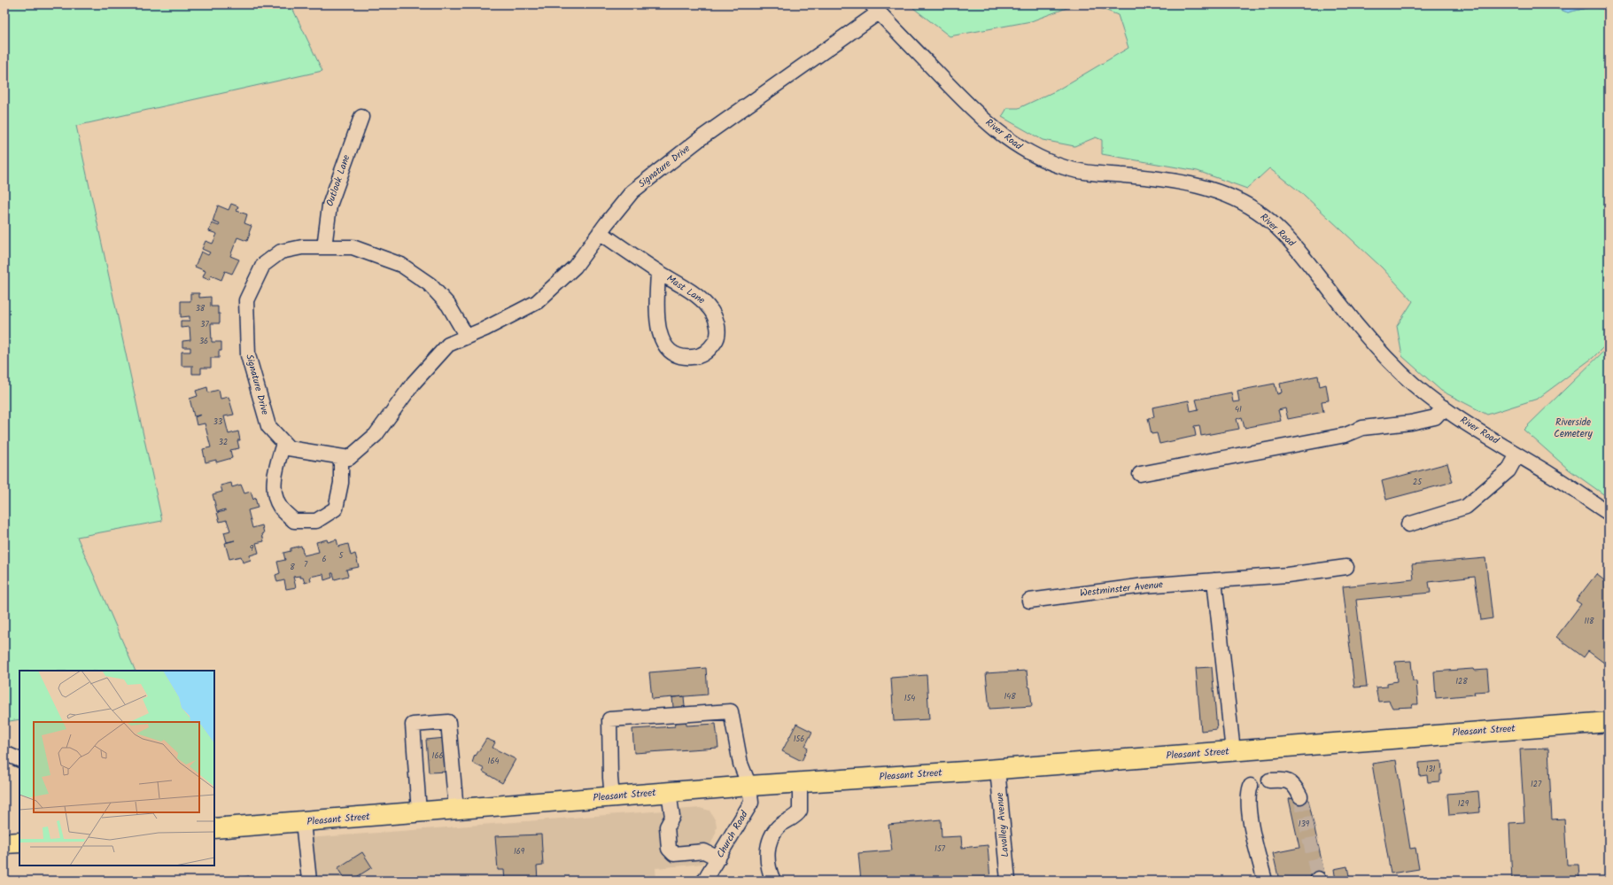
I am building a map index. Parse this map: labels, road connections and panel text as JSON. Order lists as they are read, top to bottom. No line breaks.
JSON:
{"streets":{"highway":["Pleasant Street"],"street":["River Road","Signature Drive","Outlook Lane","Mast Lane","Westminster Avenue","Lavalley Avenue","Church Road"]},"crossings":[["River Road","Signature Drive"],["Signature Drive","Outlook Lane"],["Signature Drive","Mast Lane"],["Pleasant Street","Lavalley Avenue"],["Pleasant Street","Church Road"]],"parks":["Riverside Cemetery"],"house_numbers":["38","37","36","41","33","32","25","9","5","6","7","8","118","128","148","154","156","166","164","131","127","129","139","157","169"]}
